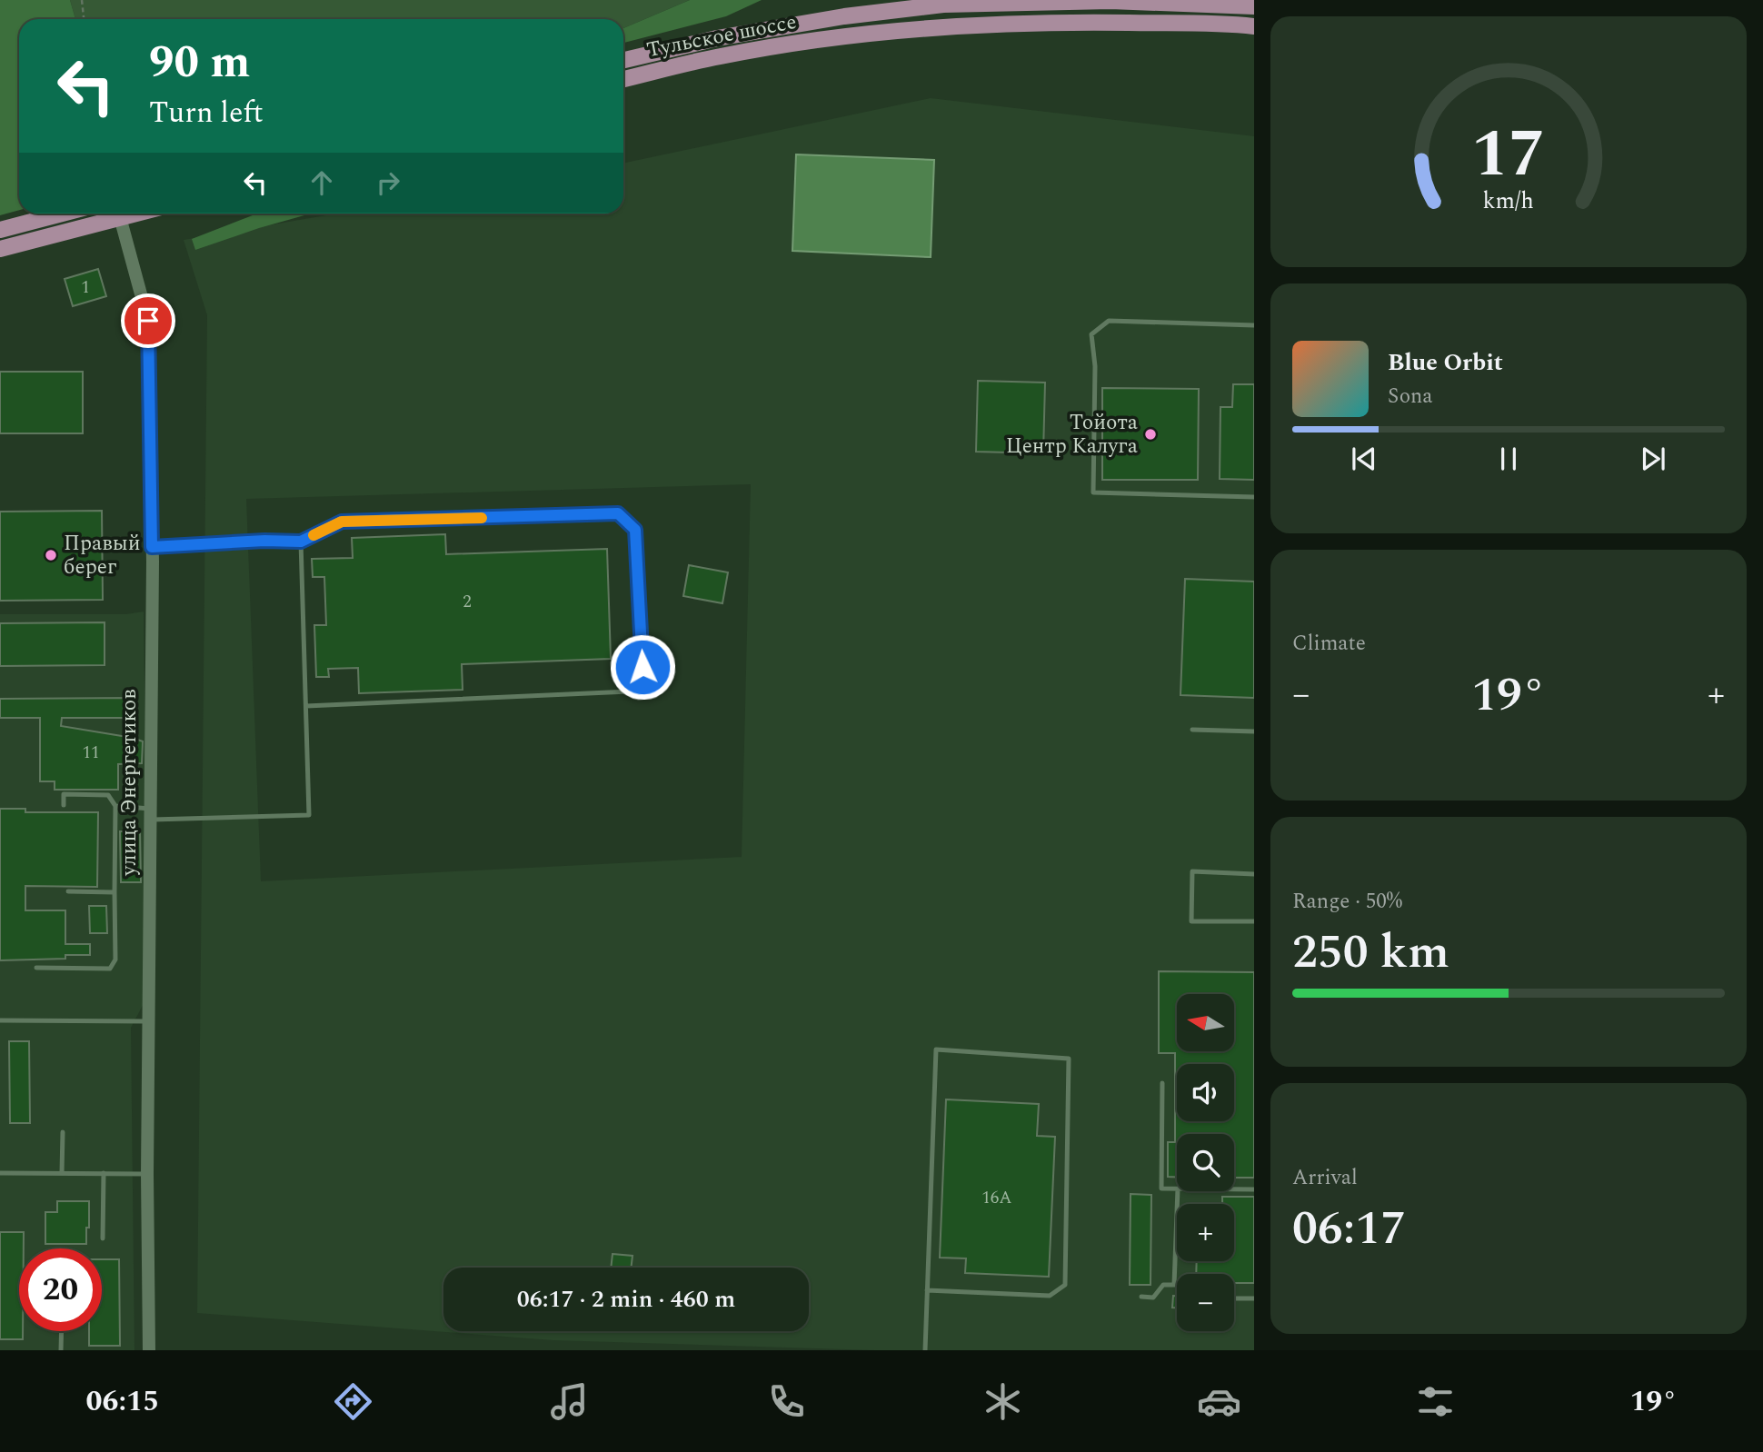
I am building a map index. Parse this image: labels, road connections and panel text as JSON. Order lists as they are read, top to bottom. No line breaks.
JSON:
{"streets":{"main road":["Тульское шоссе"],"street":["улица Энергетиков"]},"places":["Тойота Центр Калуга","Правый берег"],"house_numbers":["1","2","11","16А"],"north":"left","page":{"turn":["90 m","Turn left"],"song":["Blue Orbit","Sona"],"tile":["Climate",["Range · 50%","250 km"],["Arrival","06:17"]],"heat":["−","19°","+"],"map_buttons":["+","−"],"limit":"20","trip":"06:17 · 2 min · 460 m","tabs":["06:15","19°"],"gauge":["17","km/h"]}}
